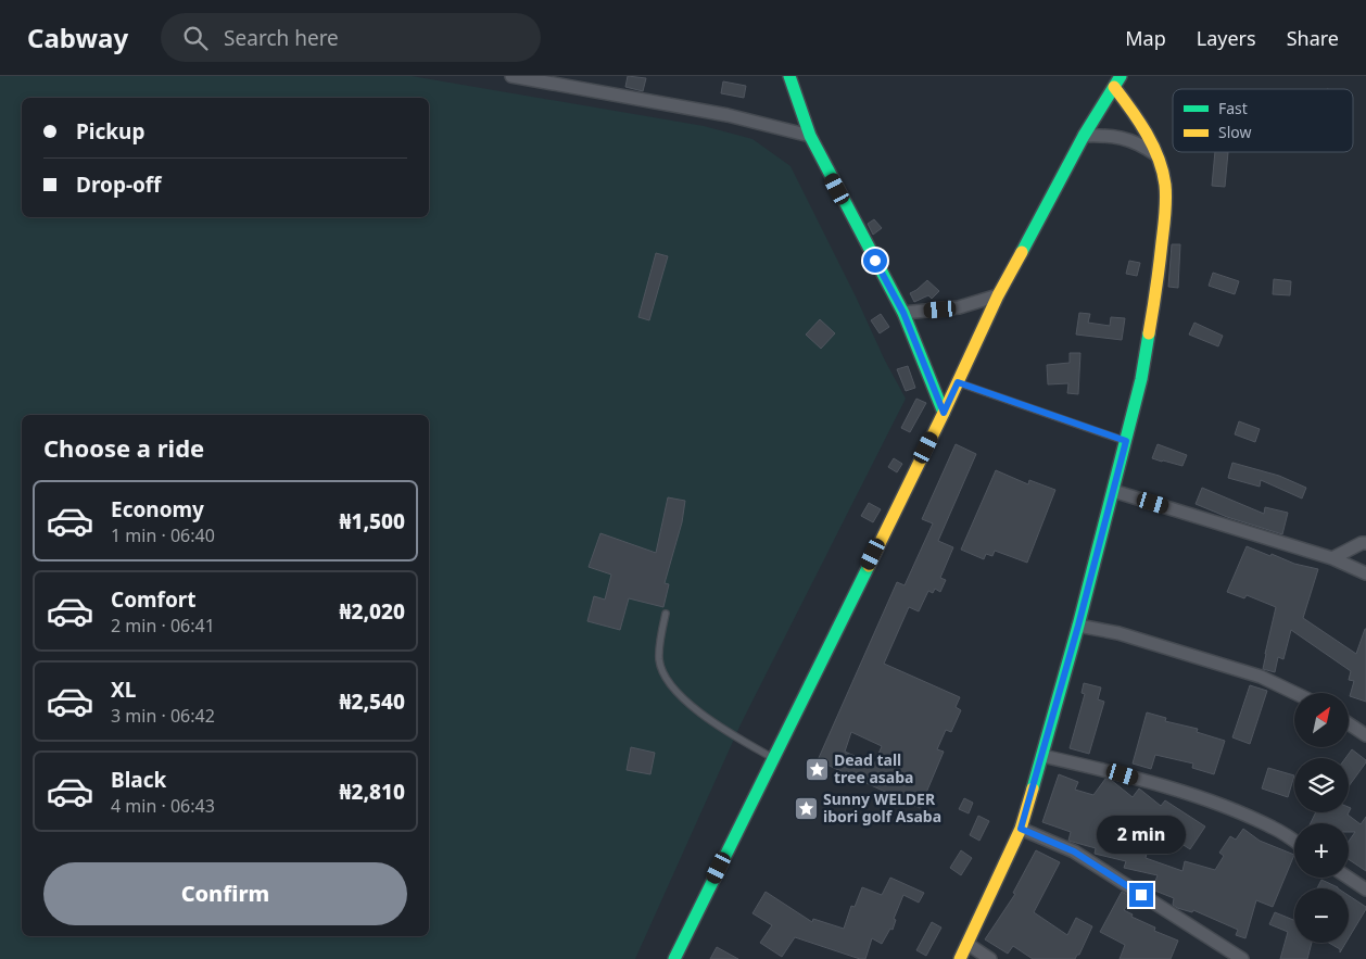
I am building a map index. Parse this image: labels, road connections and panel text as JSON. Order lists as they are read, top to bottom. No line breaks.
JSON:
{"places":{"place":["Dead tall tree asaba","Sunny WELDER ibori golf Asaba"]},"legend":["Fast","Slow"],"north":"top right","page":{"header":"Cabway","search":"Search here","nav":["Map","Layers","Share"],"banner":["Pickup","Drop-off"],"heading":"Choose a ride","list":[{"name":"Economy","note":"1 min · 06:40","value":"₦1,500"},{"name":"Comfort","note":"2 min · 06:41","value":"₦2,020"},{"name":"XL","note":"3 min · 06:42","value":"₦2,540"},{"name":"Black","note":"4 min · 06:43","value":"₦2,810"}],"map_buttons":["+","−"],"bubble":"2 min","buttons":"Confirm"}}
